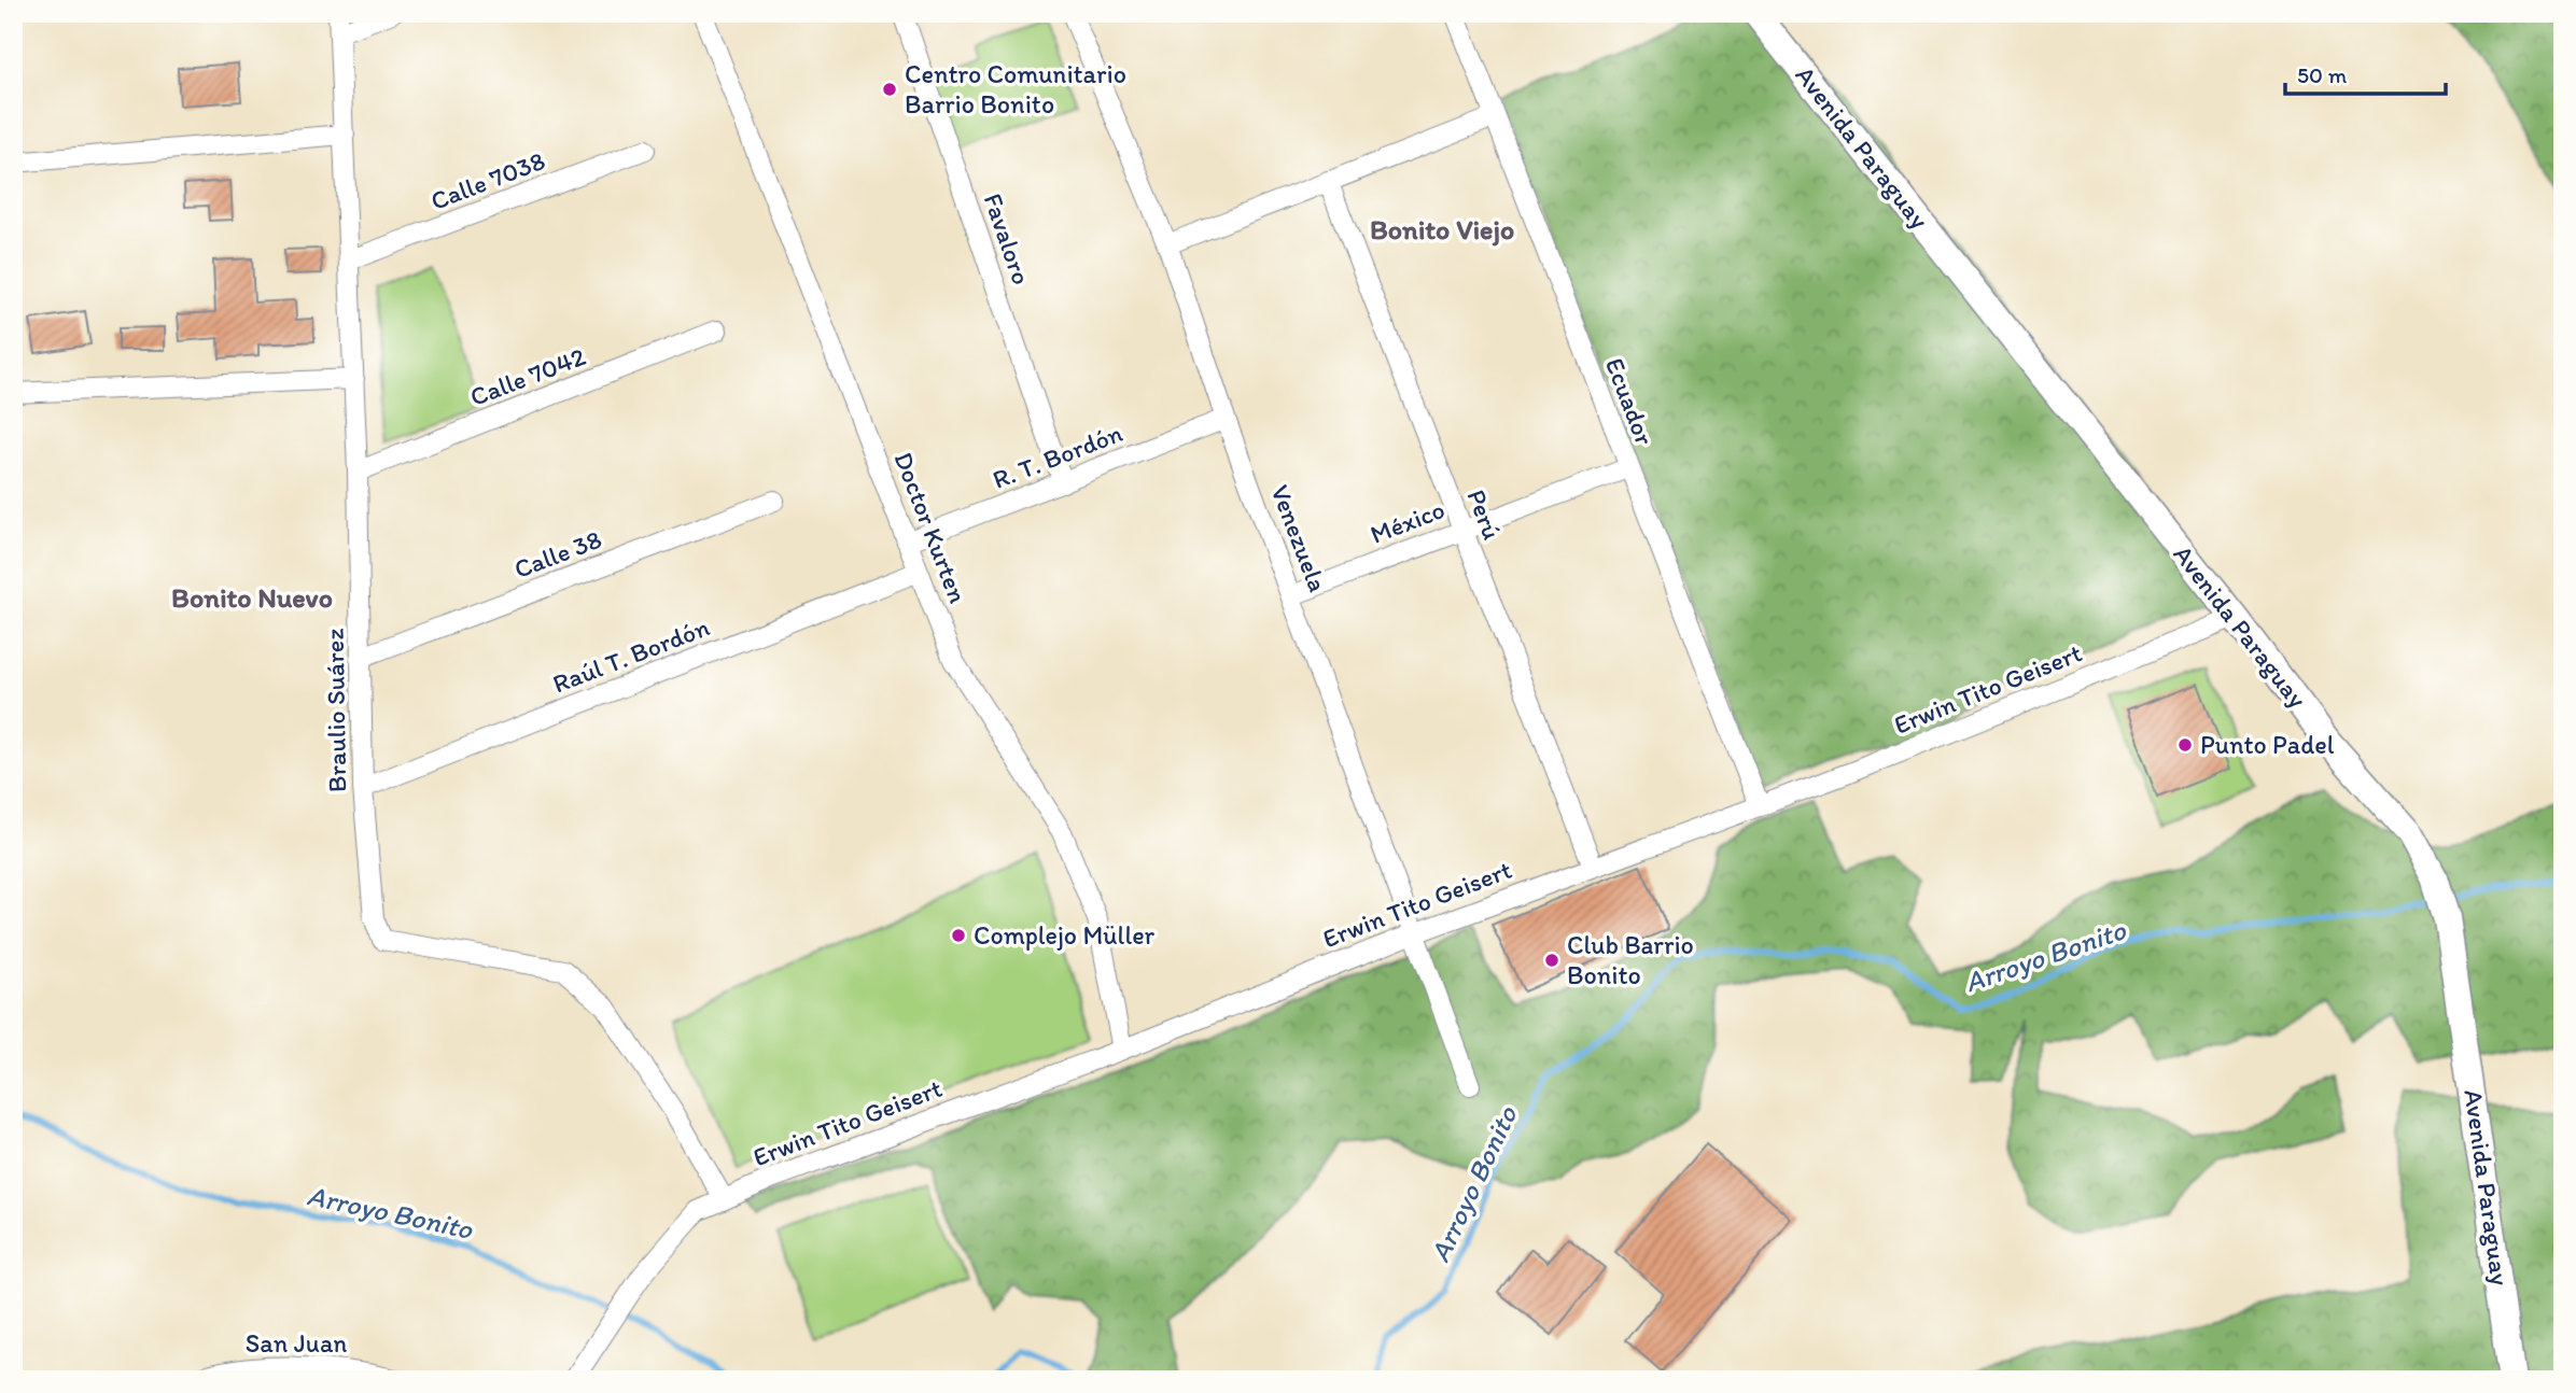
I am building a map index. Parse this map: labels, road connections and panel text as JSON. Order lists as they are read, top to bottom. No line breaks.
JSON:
{"streets":{"main road":["Avenida Paraguay"],"street":["Calle 7038","Favaloro","Calle 7042","Ecuador","R. T. Bordón","Perú","México","Doctor Kurten","Venezuela","Calle 38","Raúl T. Bordón","Erwin Tito Geisert","Braulio Suárez","San Juan"]},"crossings":[["Avenida Paraguay","Erwin Tito Geisert"],["Calle 7038","Braulio Suárez"],["Favaloro","R. T. Bordón"],["Calle 7042","Braulio Suárez"],["Ecuador","México"],["Ecuador","Erwin Tito Geisert"],["R. T. Bordón","Doctor Kurten"],["R. T. Bordón","Venezuela"],["Perú","México"],["Perú","Erwin Tito Geisert"],["México","Venezuela"],["Doctor Kurten","Raúl T. Bordón"],["Doctor Kurten","Erwin Tito Geisert"],["Venezuela","Erwin Tito Geisert"],["Calle 38","Braulio Suárez"],["Raúl T. Bordón","Braulio Suárez"],["Erwin Tito Geisert","Braulio Suárez"]],"districts":["Bonito Viejo","Bonito Nuevo"],"water":["Arroyo Bonito"],"places":["Centro Comunitario Barrio Bonito","Punto Padel","Complejo Müller","Club Barrio Bonito"],"scale_bar":"50 m"}
